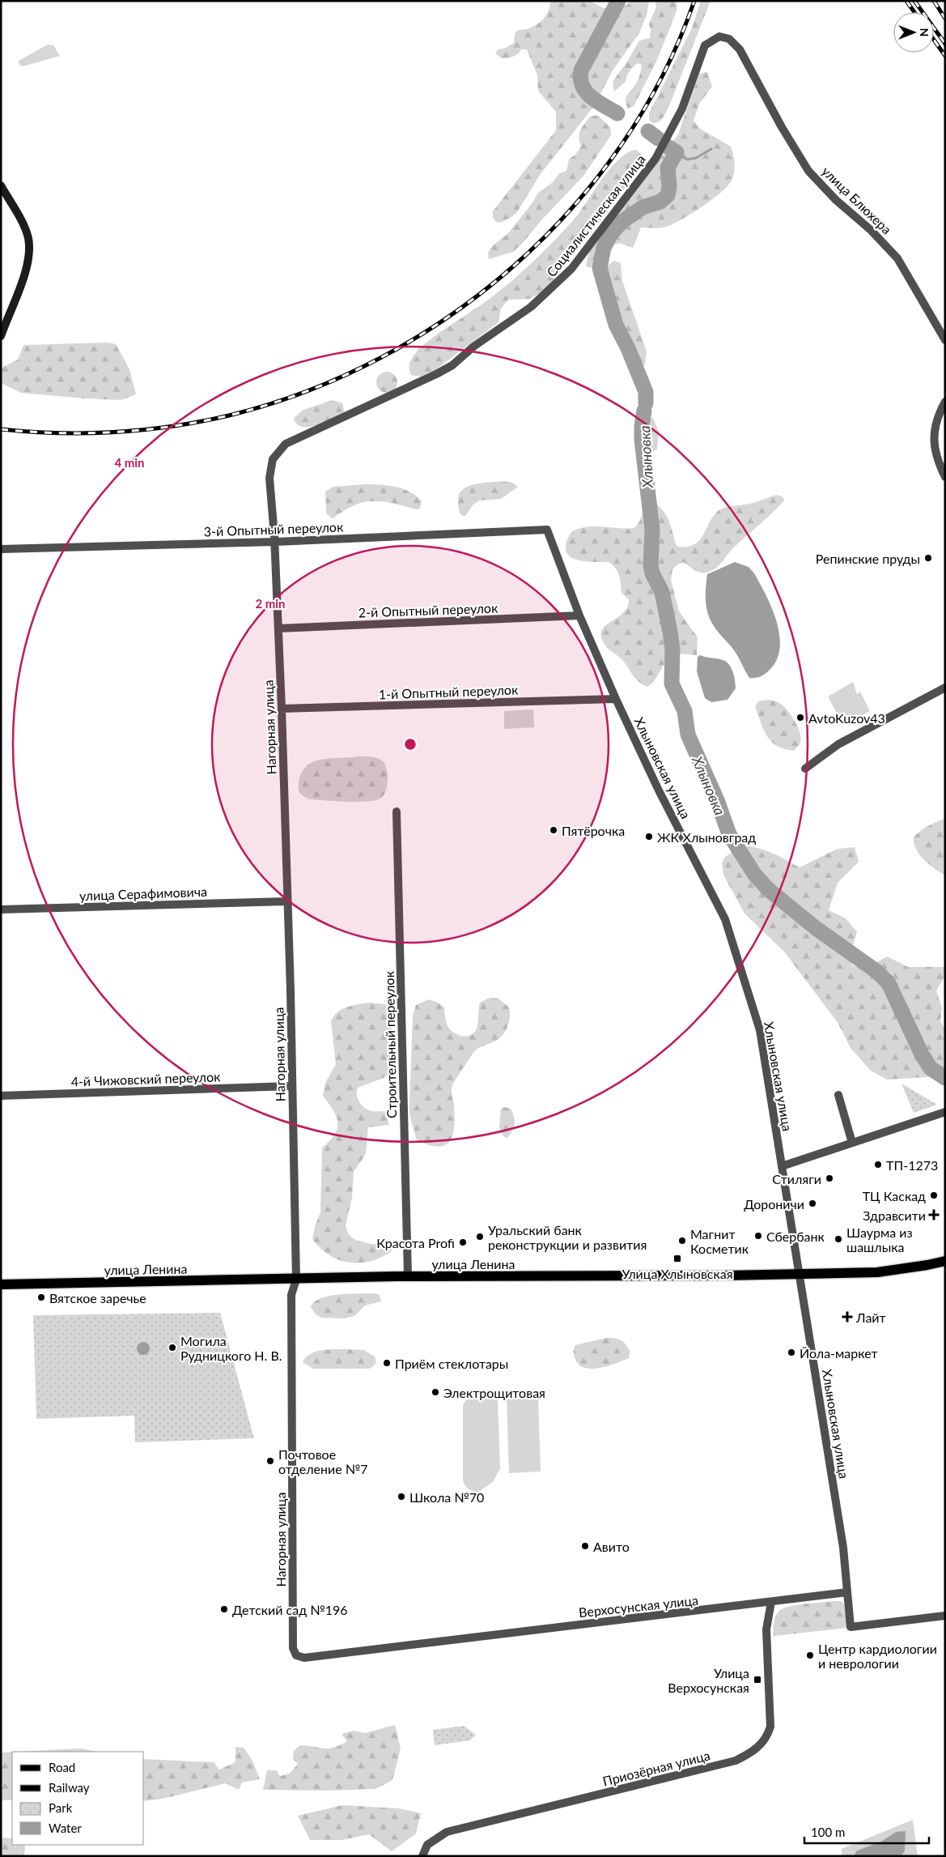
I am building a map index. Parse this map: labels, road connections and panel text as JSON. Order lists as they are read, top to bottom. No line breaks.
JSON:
{"streets":{"main road":["улица Ленина"],"street":["улица Блюхера","Социалистическая улица","3-й Опытный переулок","2-й Опытный переулок","1-й Опытный переулок","Нагорная улица","Хлыновская улица","улица Серафимовича","Строительный переулок","4-й Чижовский переулок","Верхосунская улица","Приозёрная улица"]},"crossings":[["улица Блюхера","Социалистическая улица"],["Социалистическая улица","Нагорная улица"],["3-й Опытный переулок","Нагорная улица"],["3-й Опытный переулок","Хлыновская улица"],["2-й Опытный переулок","Нагорная улица"],["2-й Опытный переулок","Хлыновская улица"],["1-й Опытный переулок","Нагорная улица"],["1-й Опытный переулок","Хлыновская улица"],["Нагорная улица","улица Серафимовича"],["Нагорная улица","4-й Чижовский переулок"],["Нагорная улица","улица Ленина"],["Нагорная улица","Верхосунская улица"],["Хлыновская улица","улица Ленина"],["Хлыновская улица","Верхосунская улица"],["Строительный переулок","улица Ленина"],["Верхосунская улица","Приозёрная улица"]],"water":["Хлыновка"],"places":{"other":["Репинские пруды","AvtoKuzov43","Пятёрочка","ЖК Хлыновград","ТП-1273","Стиляги","ТЦ Каскад","Дороничи","Сбербанк","Уральский банк реконструкции и развития","Шаурма из шашлыка","Магнит Косметик","Красота Profi","Вятское заречье","Могила Рудницкого Н. В.","Йола-маркет","Приём стеклотары","Электрощитовая","Почтовое отделение №7","Школа №70","Авито","Детский сад №196","Центр кардиологии и неврологии"],"health":["Здравсити","Лайт"],"transit":["Улица Хлыновская","Улица Верхосунская"]},"legend":["Road","Railway","Park","Water"],"scale_bar":"100 m","north":"right","rings":["4 min","2 min"]}
